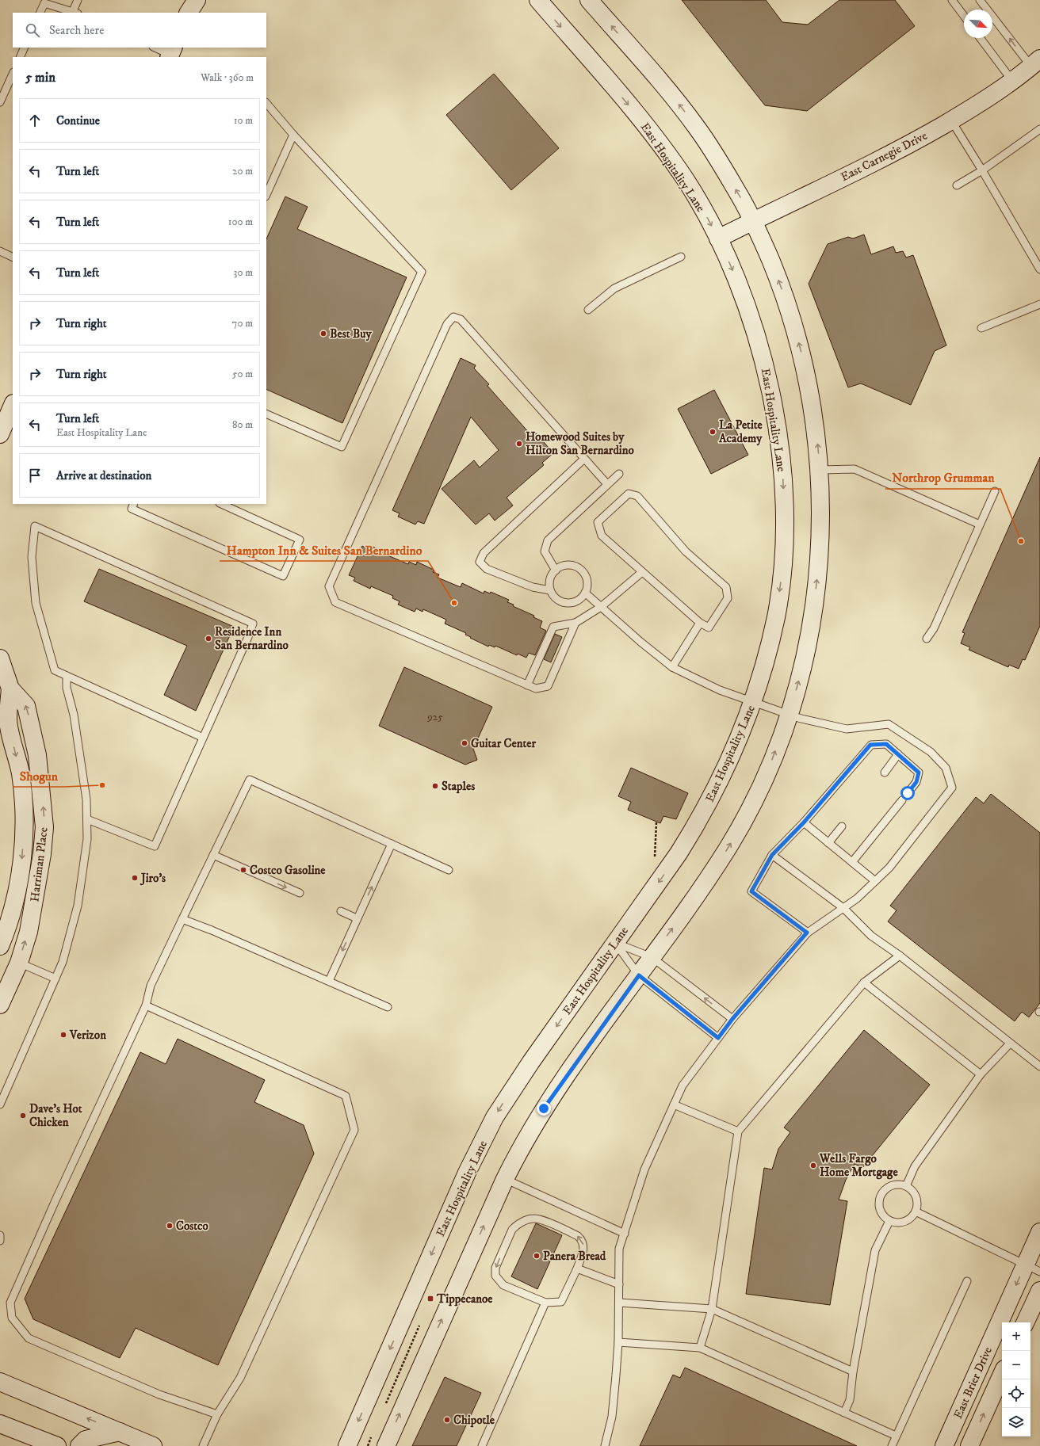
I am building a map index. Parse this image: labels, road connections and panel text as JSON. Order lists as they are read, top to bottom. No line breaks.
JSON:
{"streets":{"main road":["East Carnegie Drive","East Hospitality Lane","Harriman Place","East Brier Drive"]},"crossings":[["East Carnegie Drive","East Hospitality Lane"]],"places":{"other":["Best Buy","La Petite Academy","Homewood Suites by Hilton San Bernardino","Northrop Grumman","Hampton Inn & Suites San Bernardino","Residence Inn San Bernardino","Guitar Center","Shogun","Staples","Costco Gasoline","Jiro's","Verizon","Dave's Hot Chicken","Wells Fargo Home Mortgage","Costco","Panera Bread","Chipotle"],"transit":["Tippecanoe"]},"house_numbers":["925"],"north":"bottom right","page":{"search":"Search here","heading":["5 min","Walk · 360 m"],"list":[["Continue","10 m"],["Turn left","20 m"],["Turn left","100 m"],["Turn left","30 m"],["Turn right","70 m"],["Turn right","50 m"],["Turn left","East Hospitality Lane","80 m"],"Arrive at destination"],"map_buttons":["+","−"]}}
